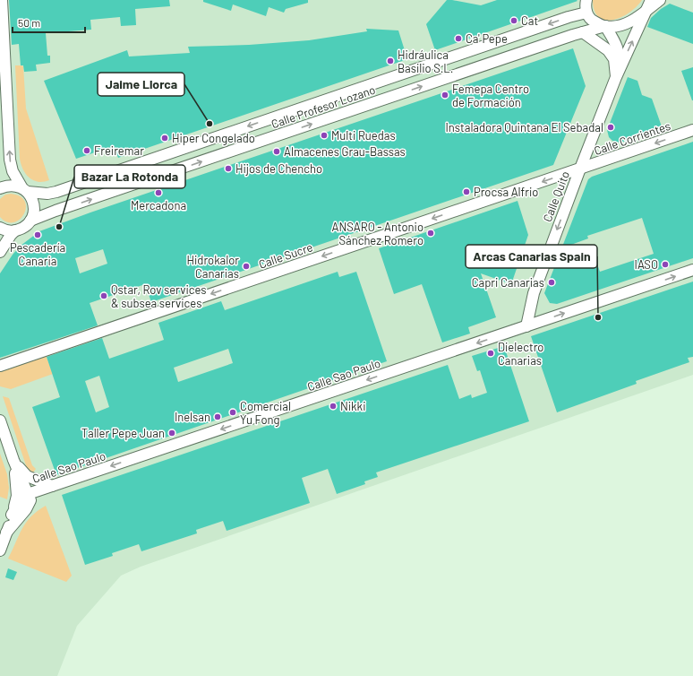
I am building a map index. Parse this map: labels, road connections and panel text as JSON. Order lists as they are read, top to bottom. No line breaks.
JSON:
{"streets":{"street":["Calle Profesor Lozano","Calle Corrientes","Calle Quito","Calle Sucre","Calle Sao Paulo"]},"crossings":[["Calle Profesor Lozano","Calle Quito"],["Calle Corrientes","Calle Quito"],["Calle Corrientes","Calle Sucre"],["Calle Quito","Calle Sucre"],["Calle Quito","Calle Sao Paulo"]],"one_way":["Calle Corrientes","Calle Sucre"],"places":["Cat","Ca' Pepe","Hidráulica Basilio S.L.","Femepa Centro de Formación","Jaime Llorca","Instaladora Quintana El Sebadal","Multi Ruedas","Hiper Congelado","Freiremar","Almacenes Grau-Bassas","Hijos de Chencho","Procsa Alfrio","Mercadona","Bazar La Rotonda","ANSARO - Antonio Sánchez Romero","Pescadería Canaria","IASO","Hidrokalor Canarias","Capri Canarias","Qstar, Rov services & subsea services","Arcas Canarias Spain","Dielectro Canarias","Nikki","Comercial Yu Fong","Inelsan","Taller Pepe Juan"],"scale_bar":"50 m"}
